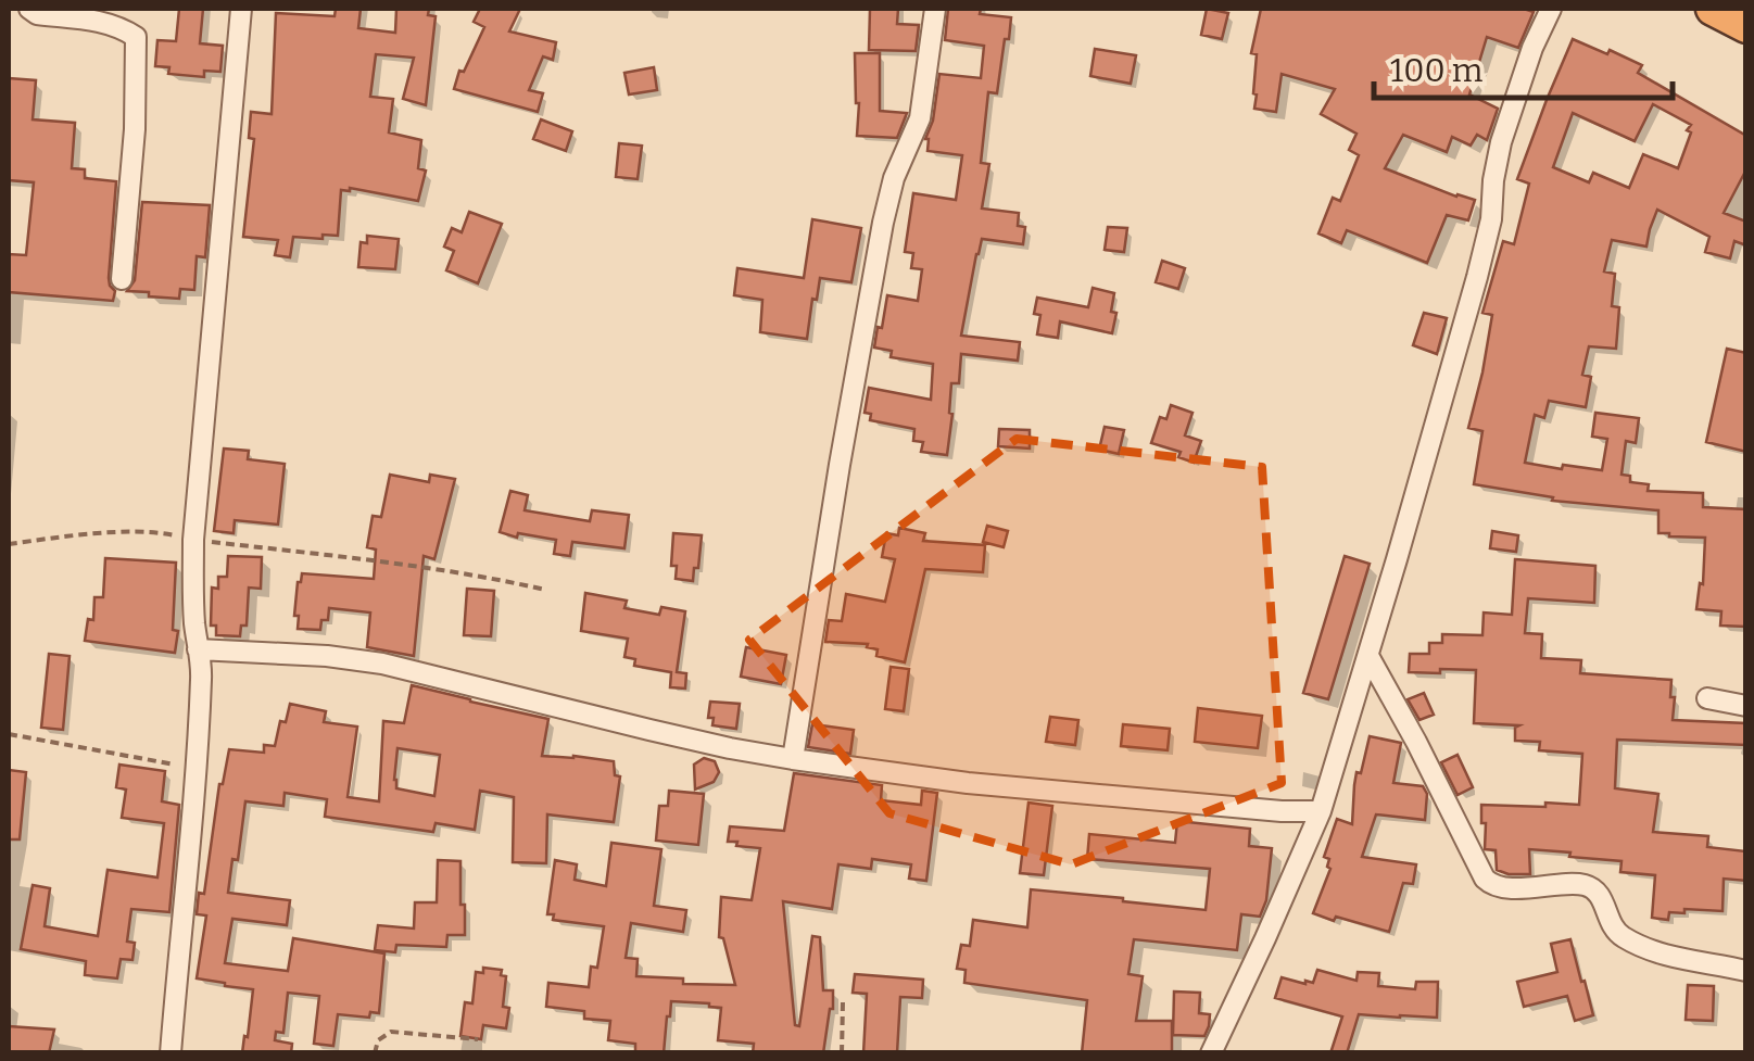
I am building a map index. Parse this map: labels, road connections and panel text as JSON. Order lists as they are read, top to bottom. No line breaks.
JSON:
{"scale_bar":"100 m"}
